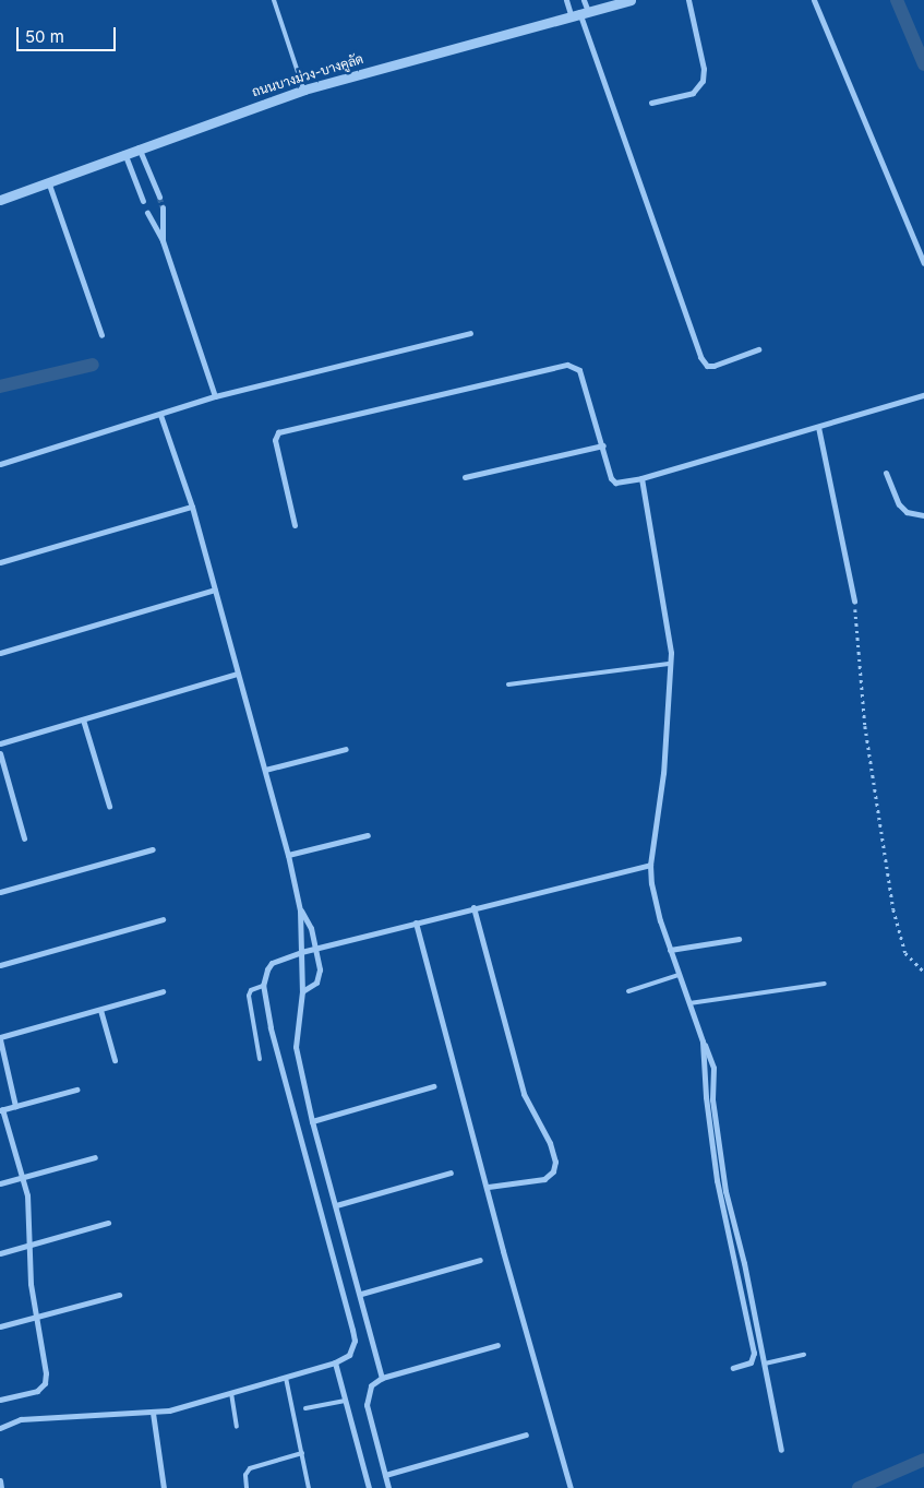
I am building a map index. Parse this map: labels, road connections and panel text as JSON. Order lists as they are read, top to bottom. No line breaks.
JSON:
{"streets":{"street":["ถนนบางม่วง-บางคูลัด"]},"scale_bar":"50 m"}
